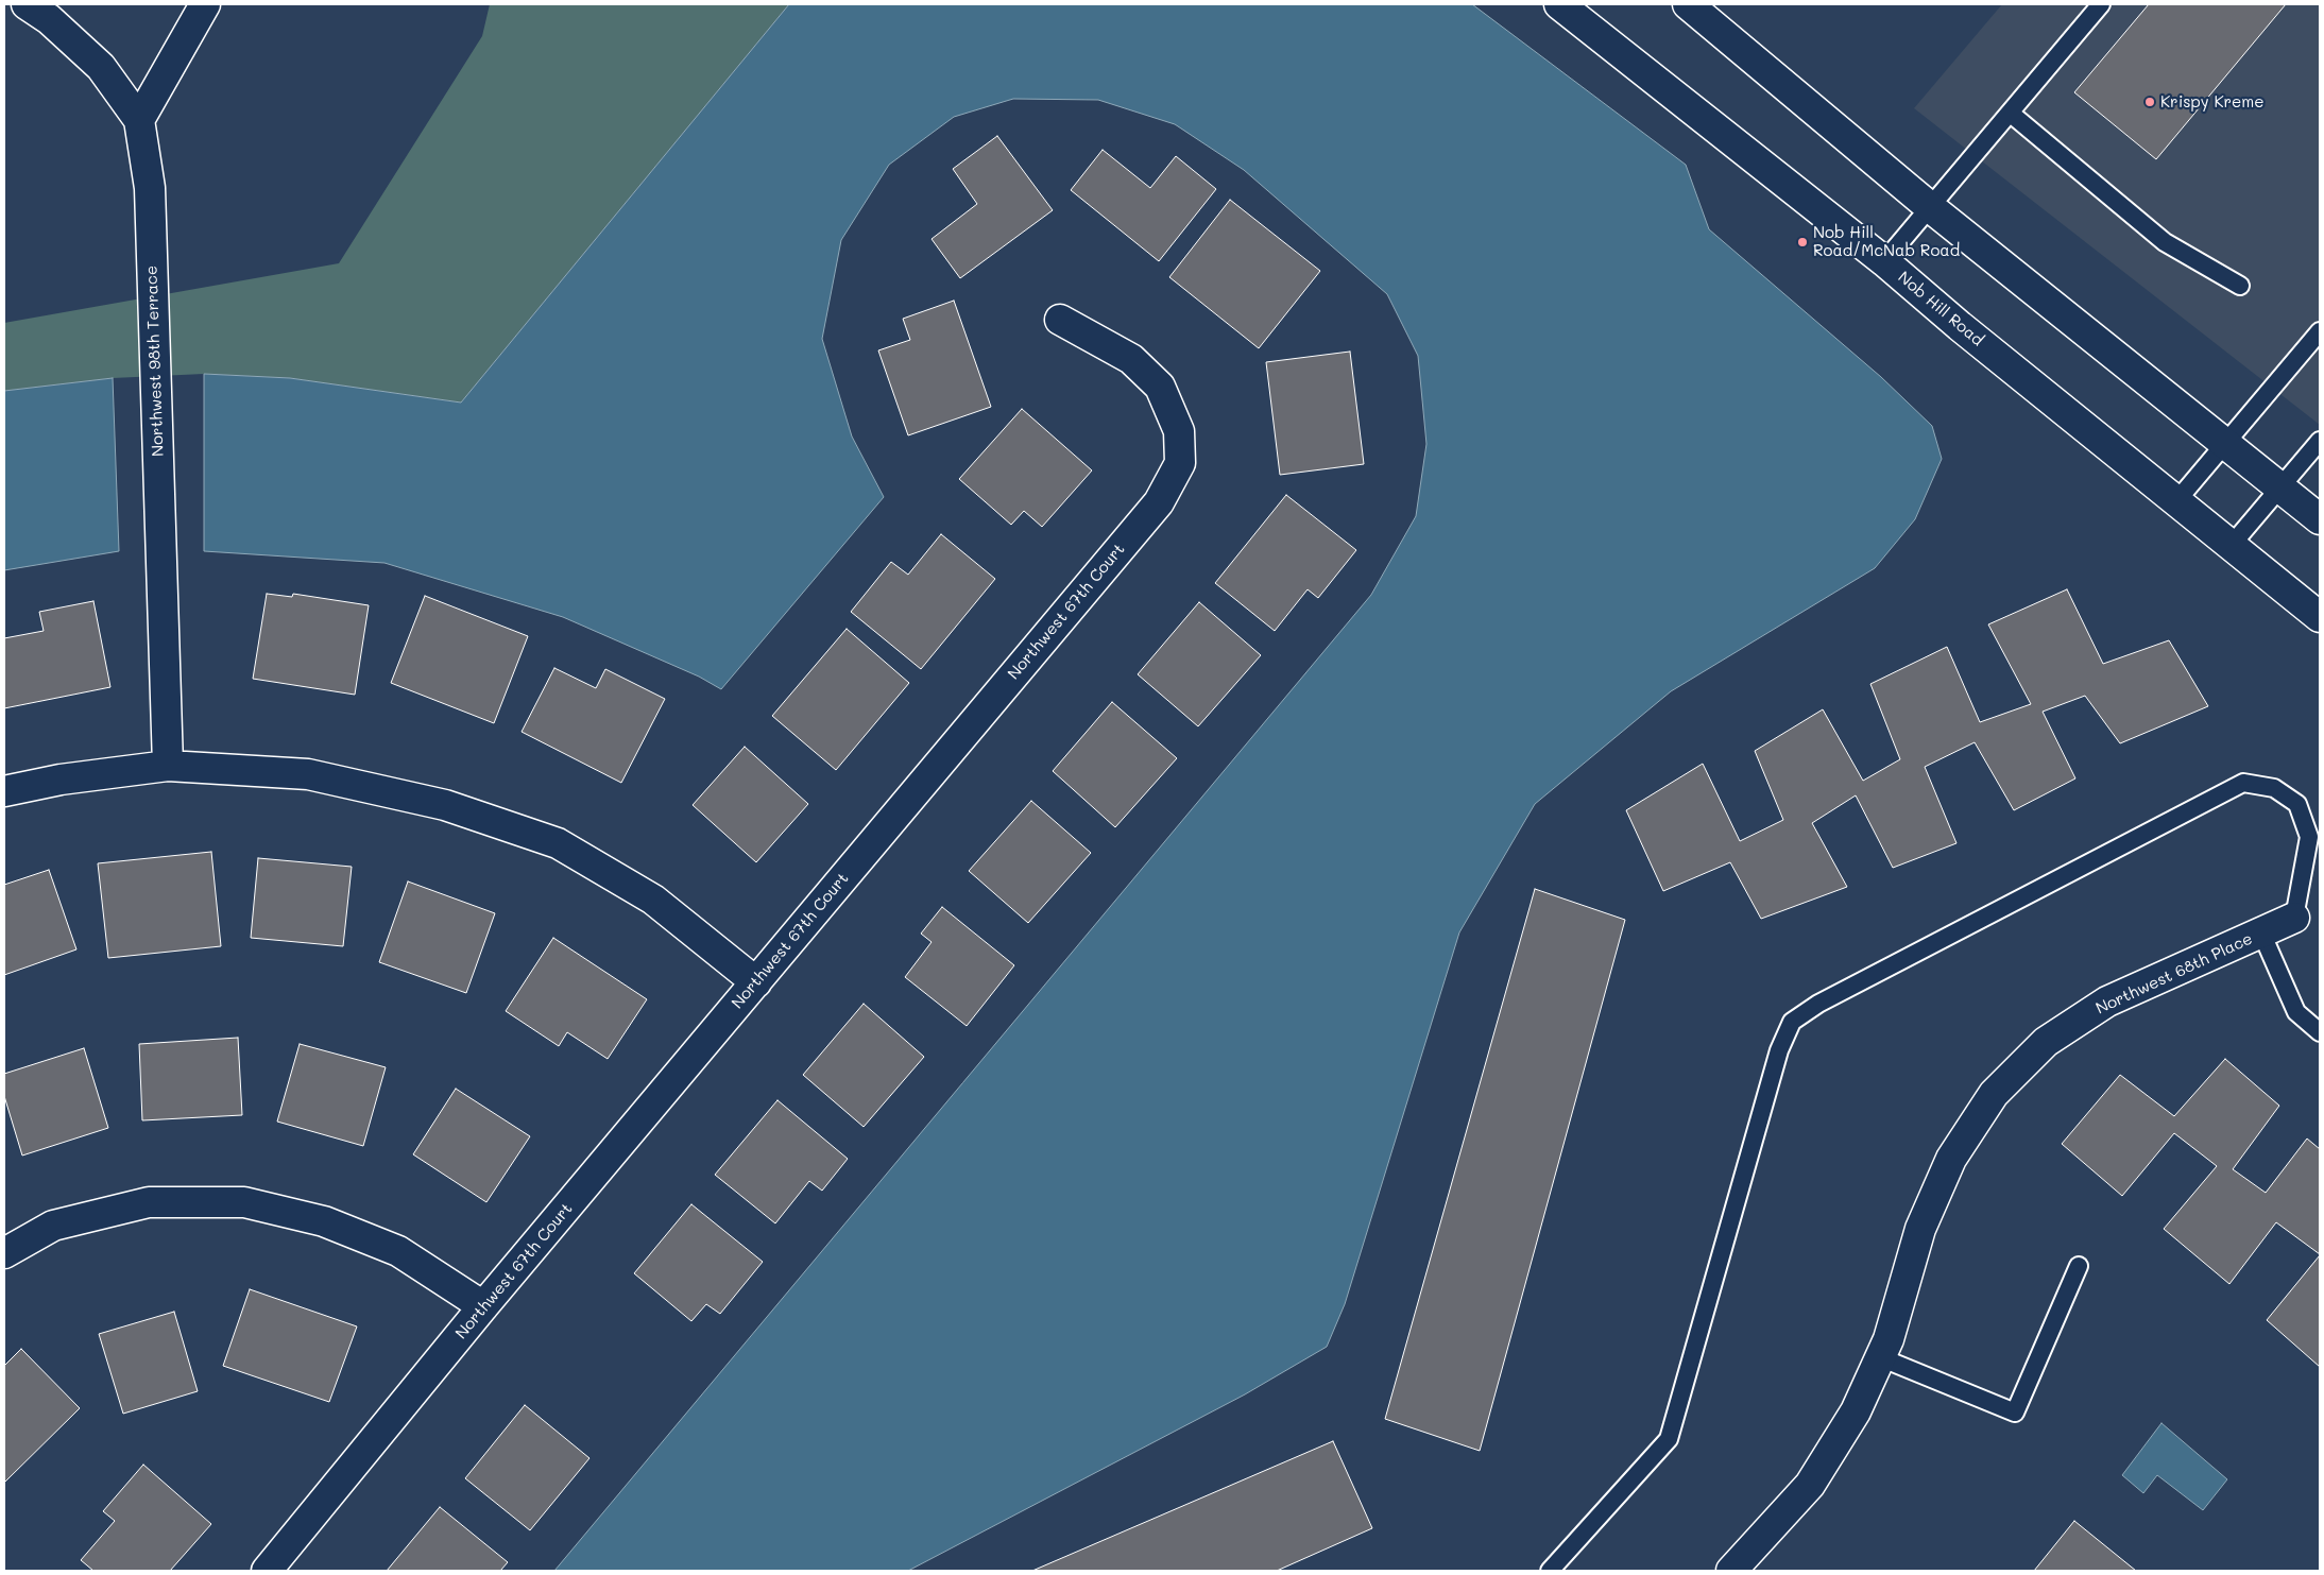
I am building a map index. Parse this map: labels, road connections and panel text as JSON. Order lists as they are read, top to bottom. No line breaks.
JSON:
{"streets":{"street":["Nob Hill Road","Northwest 98th Terrace","Northwest 67th Court","Northwest 68th Place"]},"places":["Krispy Kreme","Nob Hill Road/McNab Road"]}
